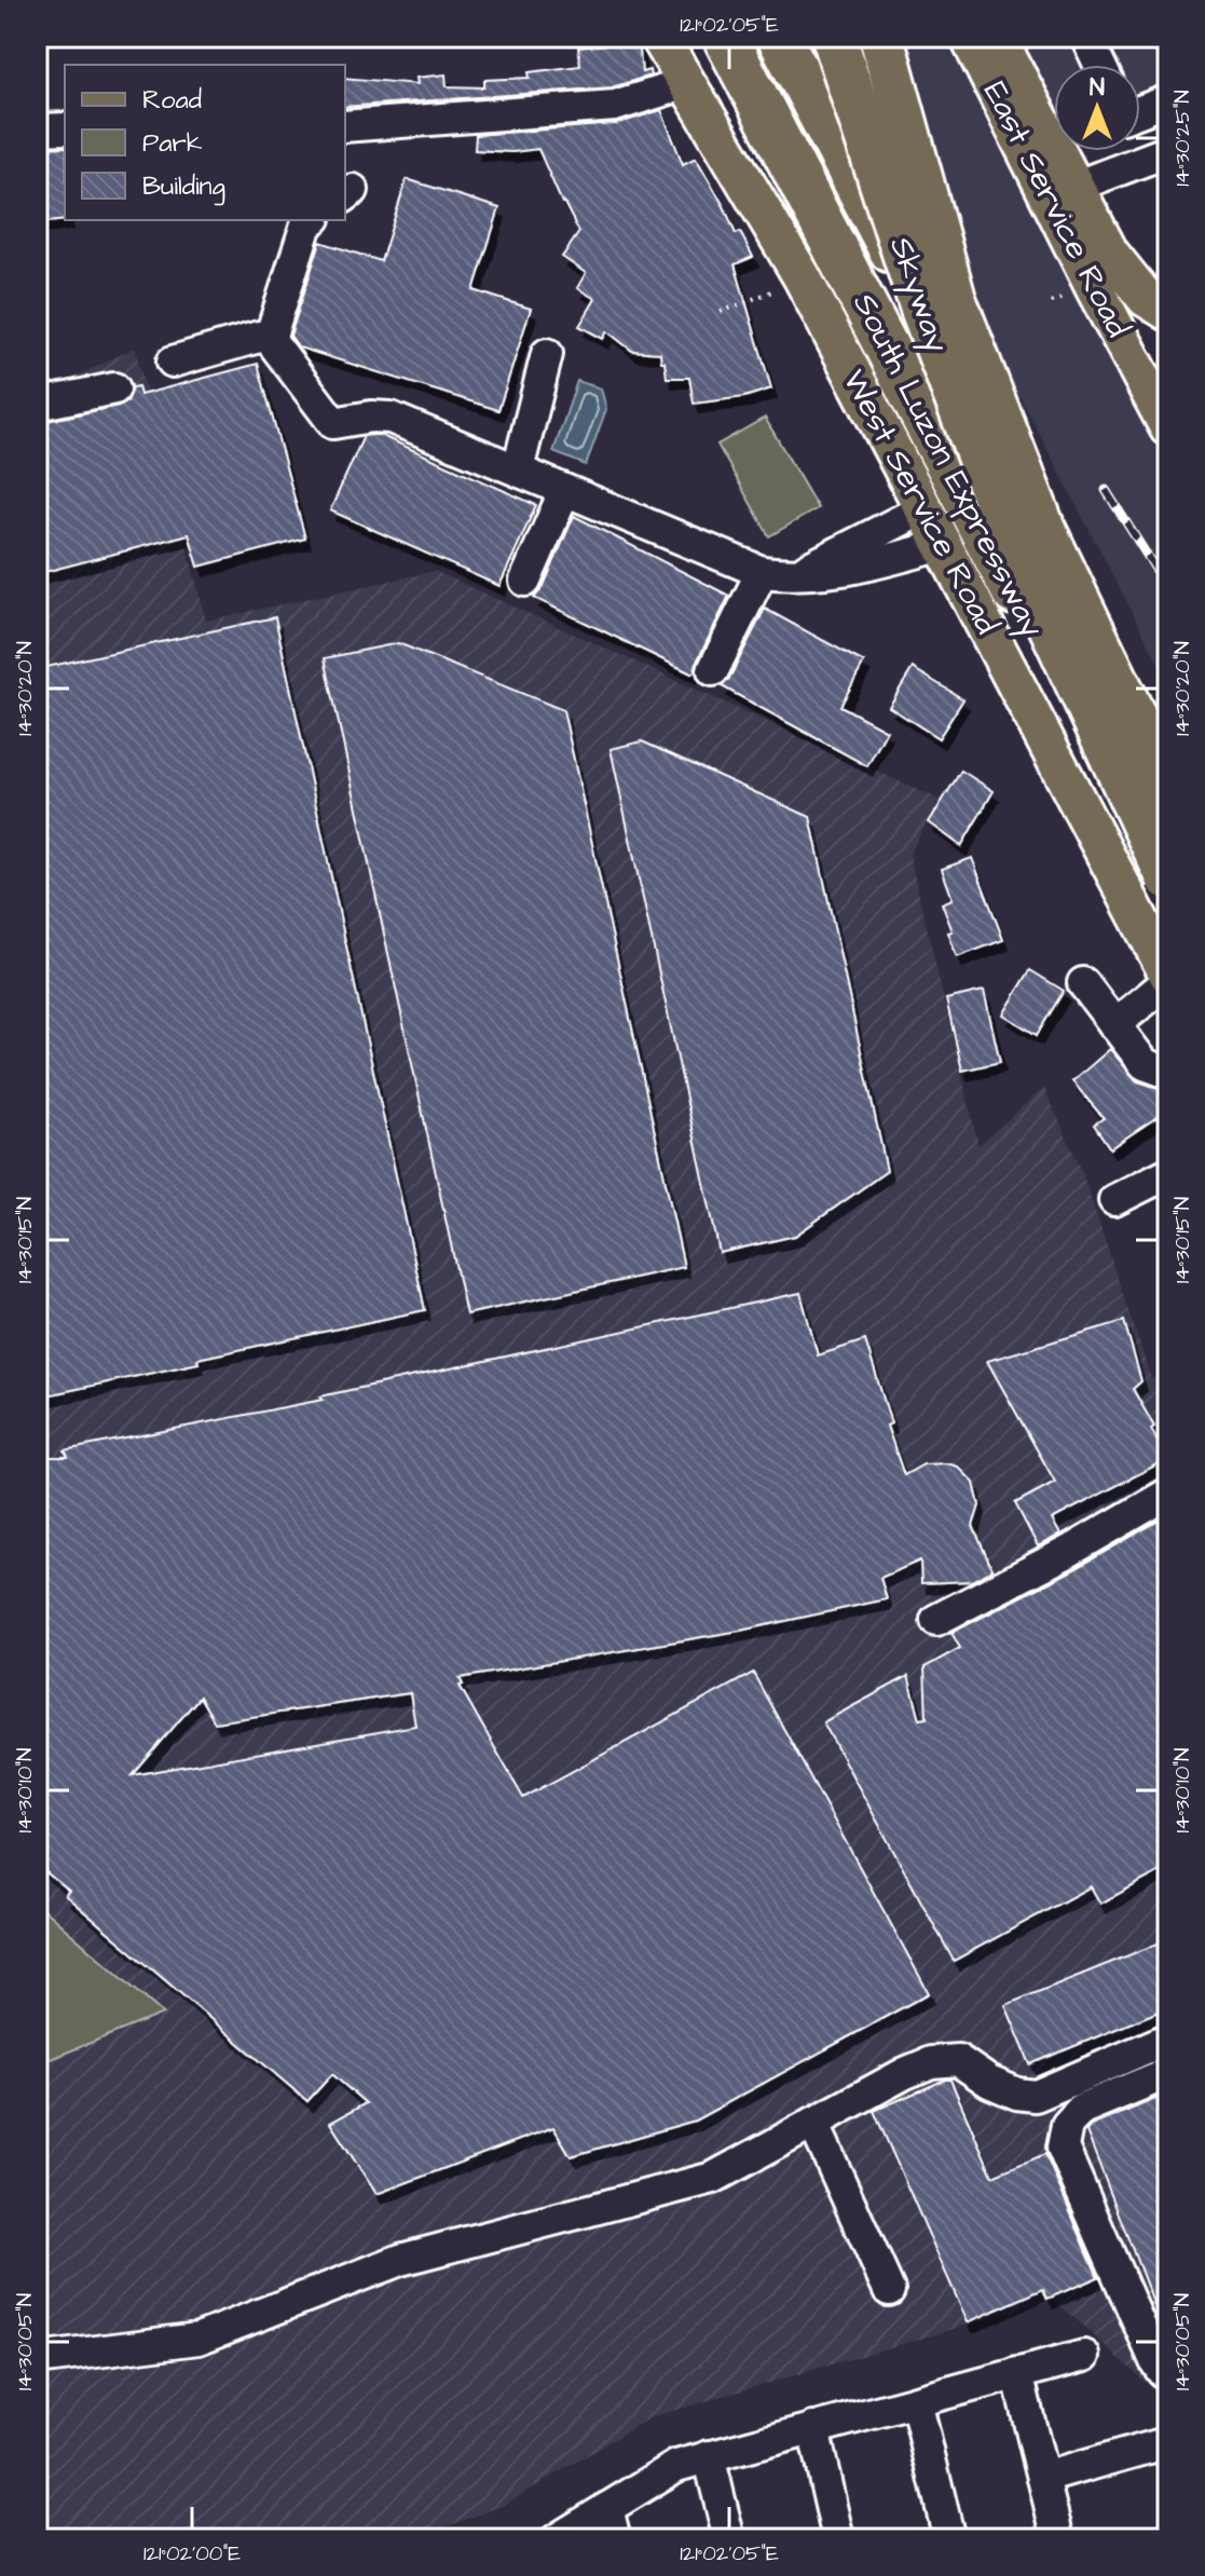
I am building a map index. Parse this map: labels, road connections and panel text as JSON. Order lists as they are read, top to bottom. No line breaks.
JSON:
{"streets":{"highway":["Skyway","South Luzon Expressway"],"main road":["East Service Road","West Service Road"]},"legend":["Road","Park","Building"],"north":"top","coordinates":["121°02'05\"E","14°30'25\"N","14°30'20\"N","14°30'15\"N","14°30'10\"N","14°30'05\"N","121°02'00\"E"]}
